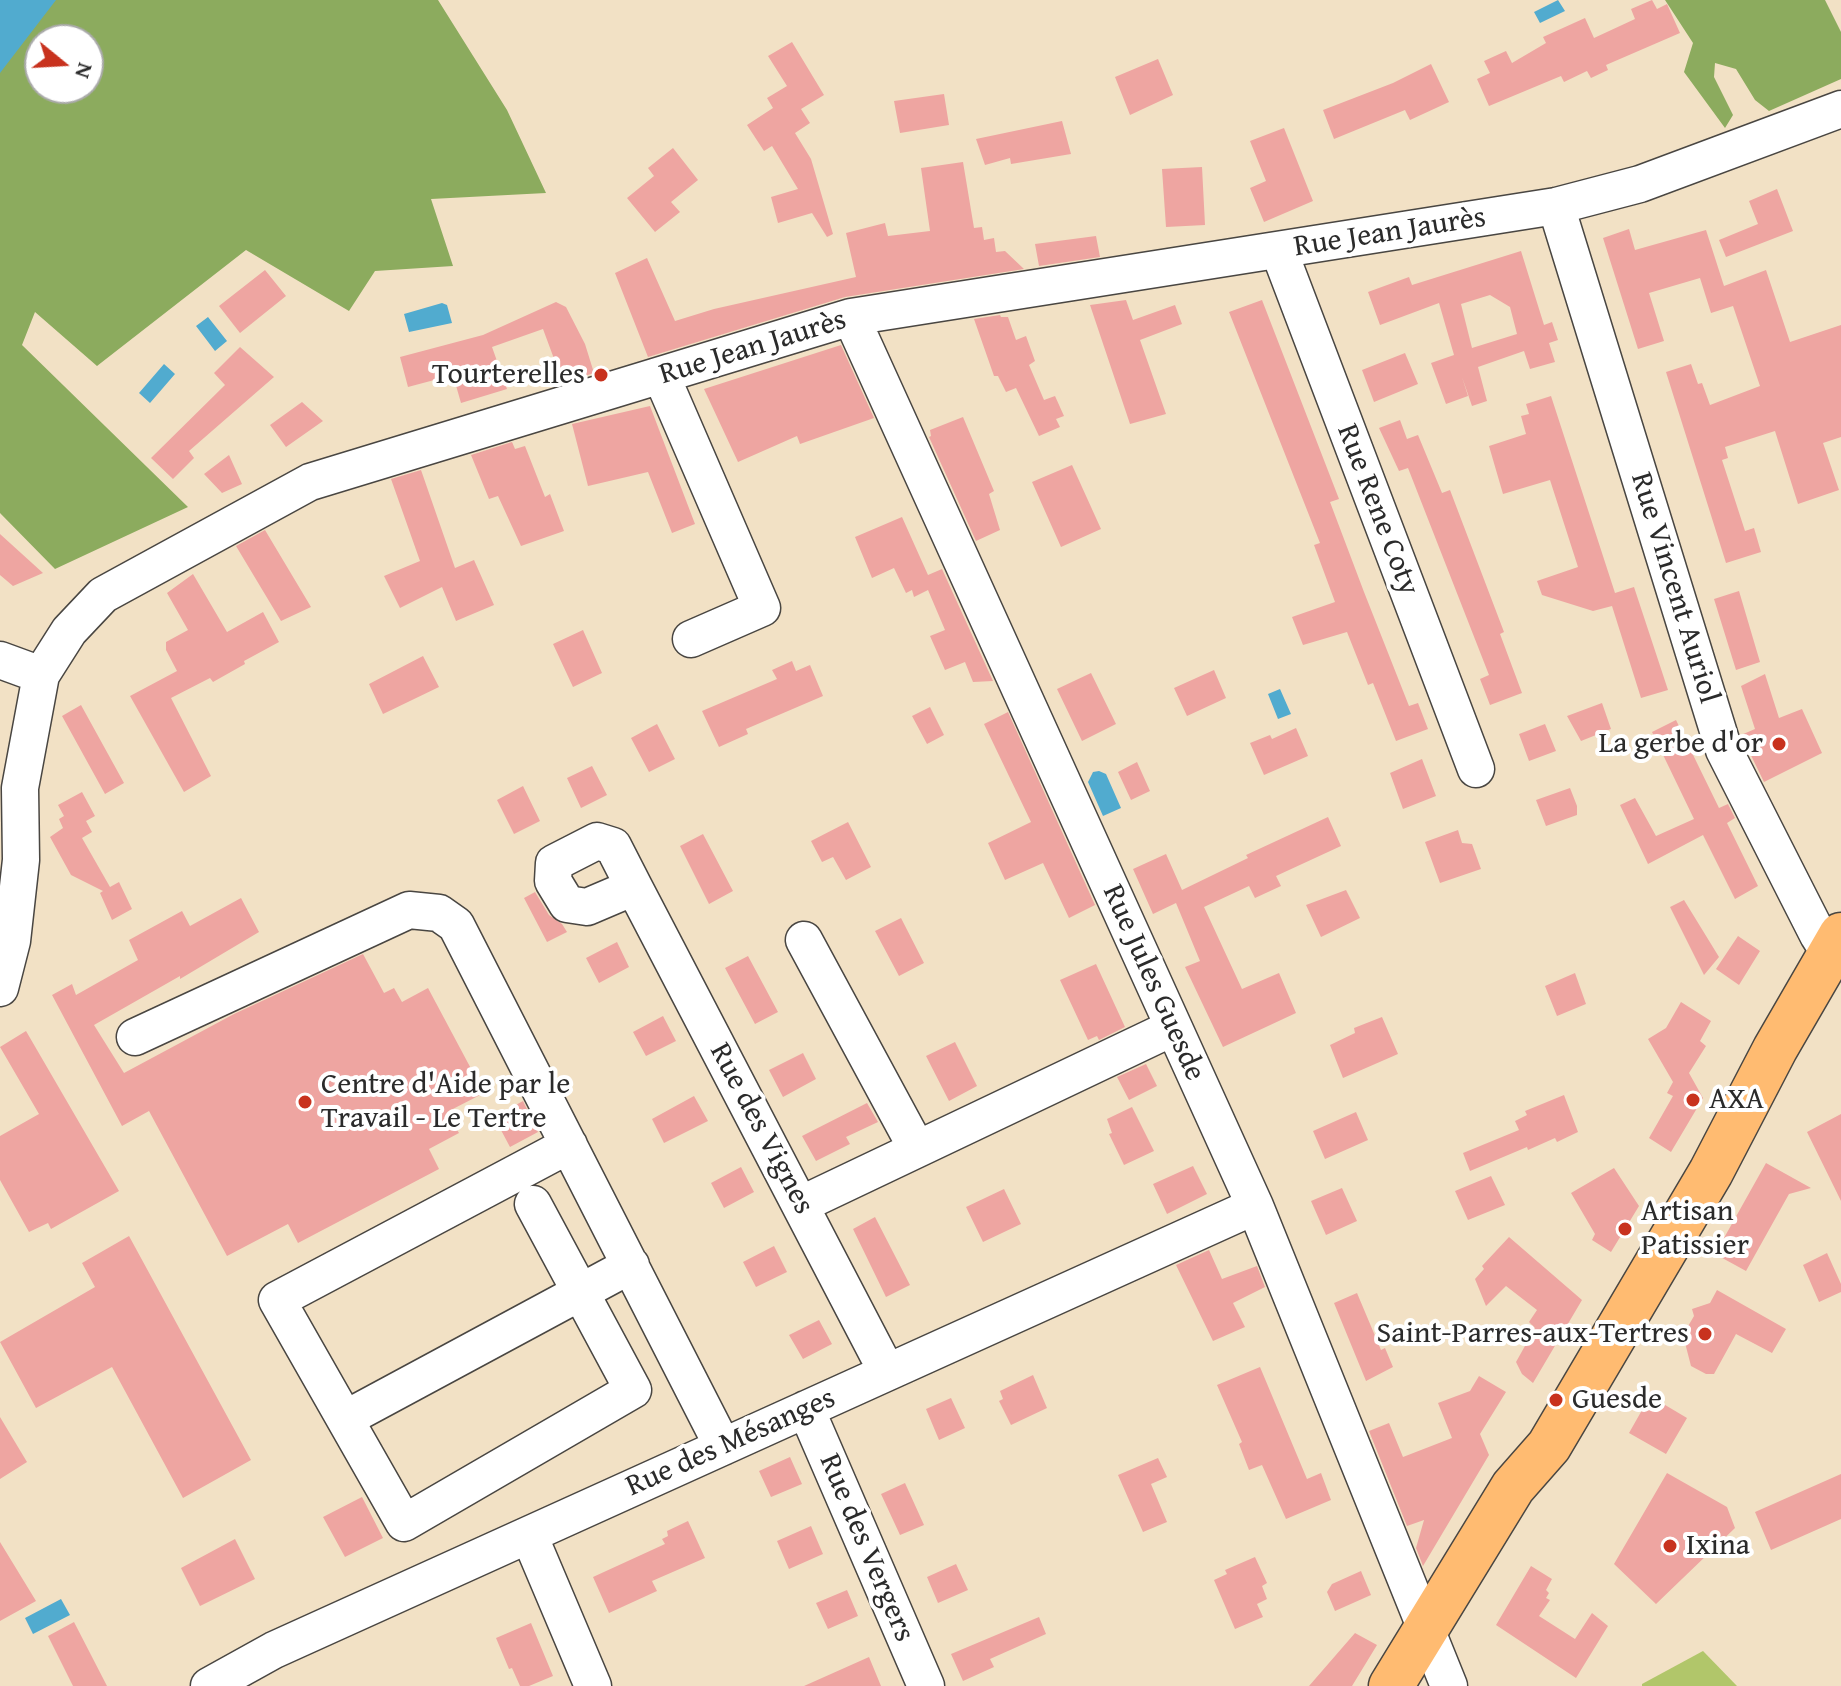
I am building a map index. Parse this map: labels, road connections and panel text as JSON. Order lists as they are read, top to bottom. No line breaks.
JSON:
{"streets":{"street":["Rue Jean Jaurès","Rue Rene Coty","Rue Vincent Auriol","Rue Jules Guesde","Rue des Vignes","Rue des Mésanges","Rue des Vergers"]},"crossings":[["Rue Jean Jaurès","Rue Rene Coty"],["Rue Jean Jaurès","Rue Vincent Auriol"],["Rue Jean Jaurès","Rue Jules Guesde"],["Rue Jules Guesde","Rue des Mésanges"],["Rue des Vignes","Rue des Mésanges"],["Rue des Mésanges","Rue des Vergers"]],"places":["Tourterelles","La gerbe d'or","AXA","Centre d'Aide par le Travail - Le Tertre","Artisan Patissier","Saint-Parres-aux-Tertres","Guesde","Ixina"],"north":"right"}
